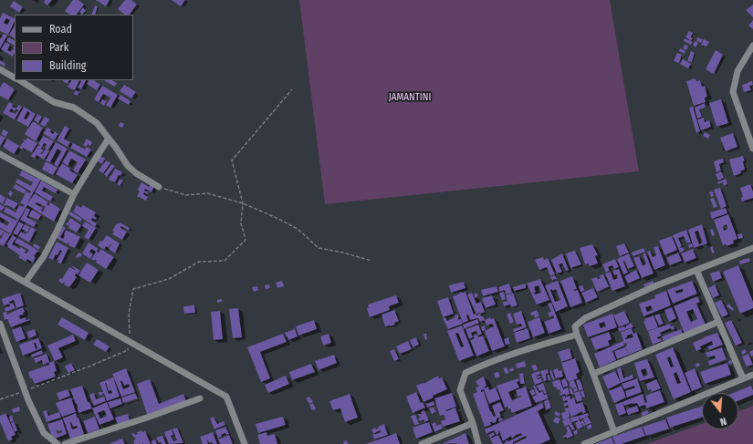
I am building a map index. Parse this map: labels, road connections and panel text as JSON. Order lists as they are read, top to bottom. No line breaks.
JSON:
{"parks":["JAMANTINI"],"legend":["Road","Park","Building"],"north":"bottom"}
